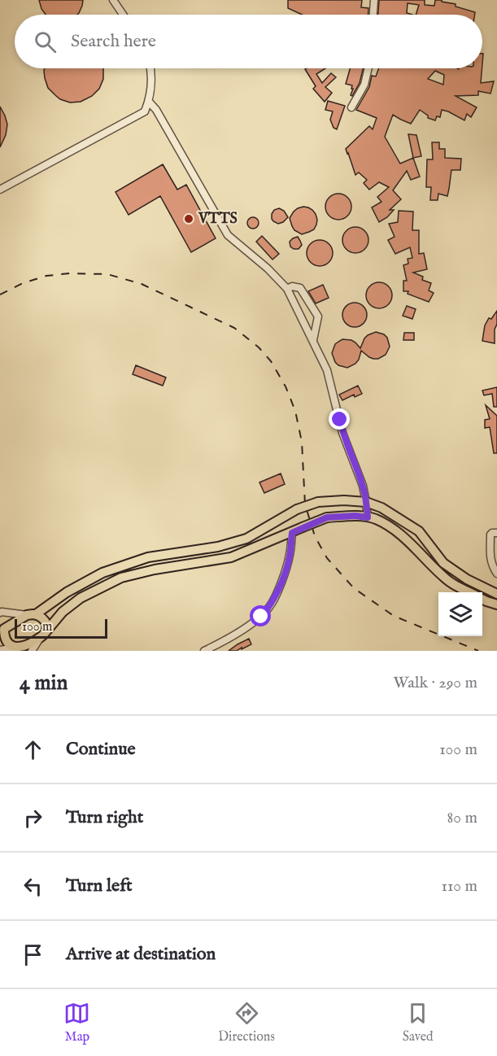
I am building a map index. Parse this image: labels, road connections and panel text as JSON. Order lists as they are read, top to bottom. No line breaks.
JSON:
{"places":["VTTS"],"scale_bar":"100 m","page":{"search":"Search here","scale":"100 m","heading":["4 min","Walk · 290 m"],"list":[["Continue","100 m"],["Turn right","80 m"],["Turn left","110 m"],"Arrive at destination"],"nav":["Map","Directions","Saved"]}}
